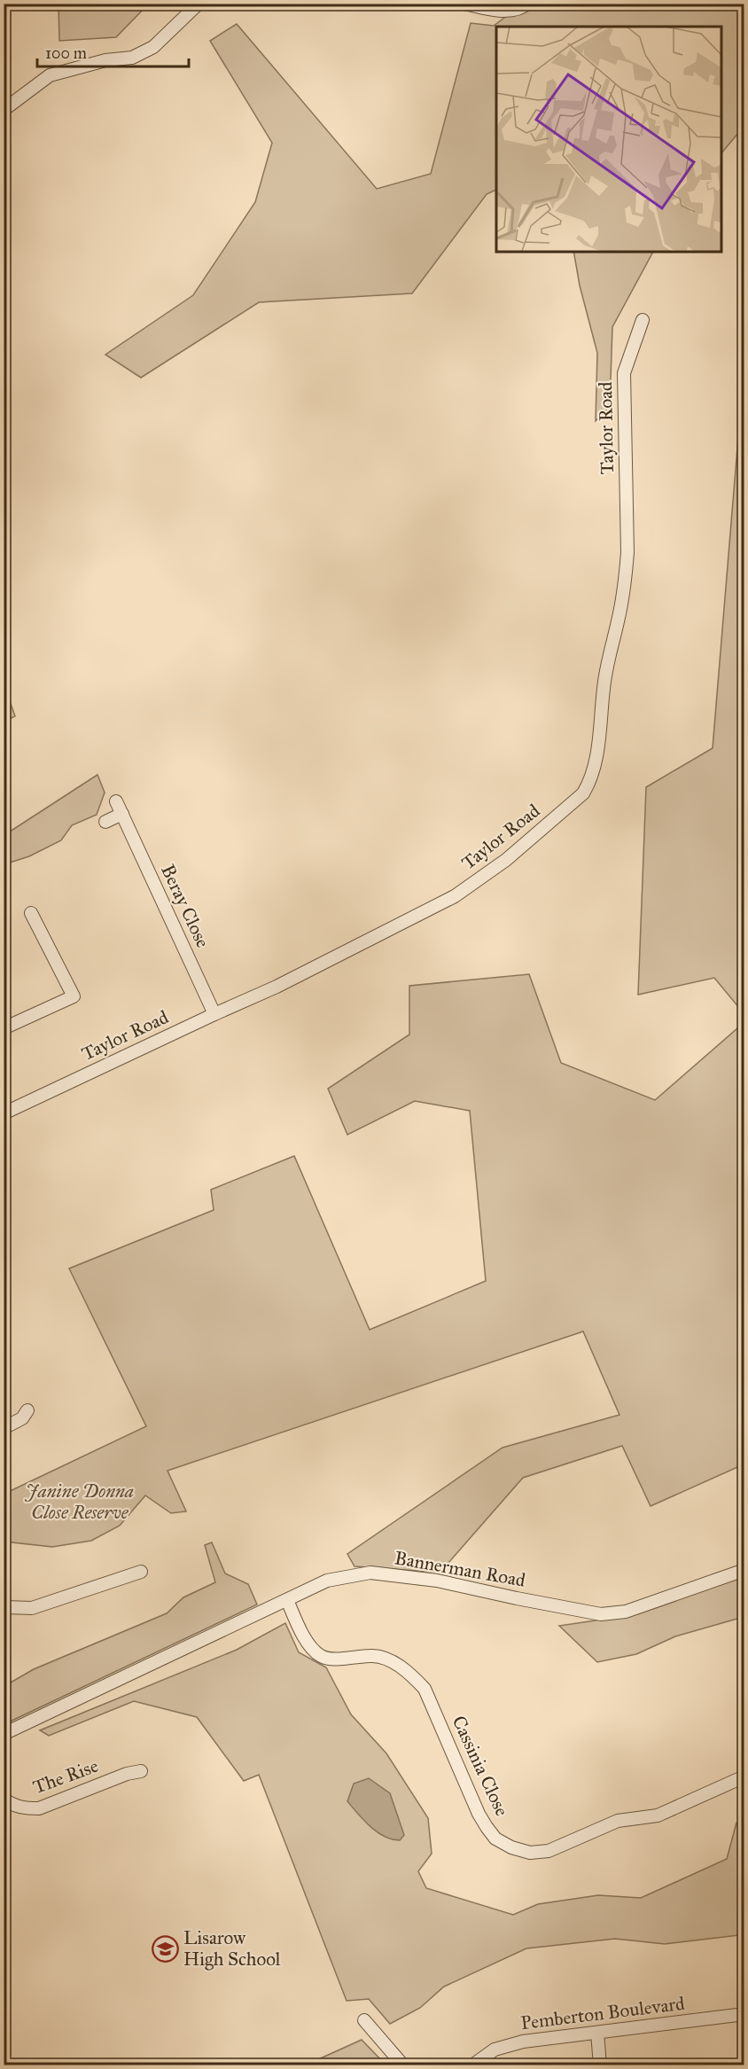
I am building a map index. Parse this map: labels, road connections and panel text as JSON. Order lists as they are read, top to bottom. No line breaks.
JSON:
{"streets":{"street":["Taylor Road","Beray Close","Bannerman Road","Cassinia Close","The Rise","Pemberton Boulevard"]},"crossings":[["Taylor Road","Beray Close"],["Bannerman Road","Cassinia Close"]],"parks":["Janine Donna Close Reserve"],"places":{"school or university":["Lisarow High School"]},"scale_bar":"100 m"}
